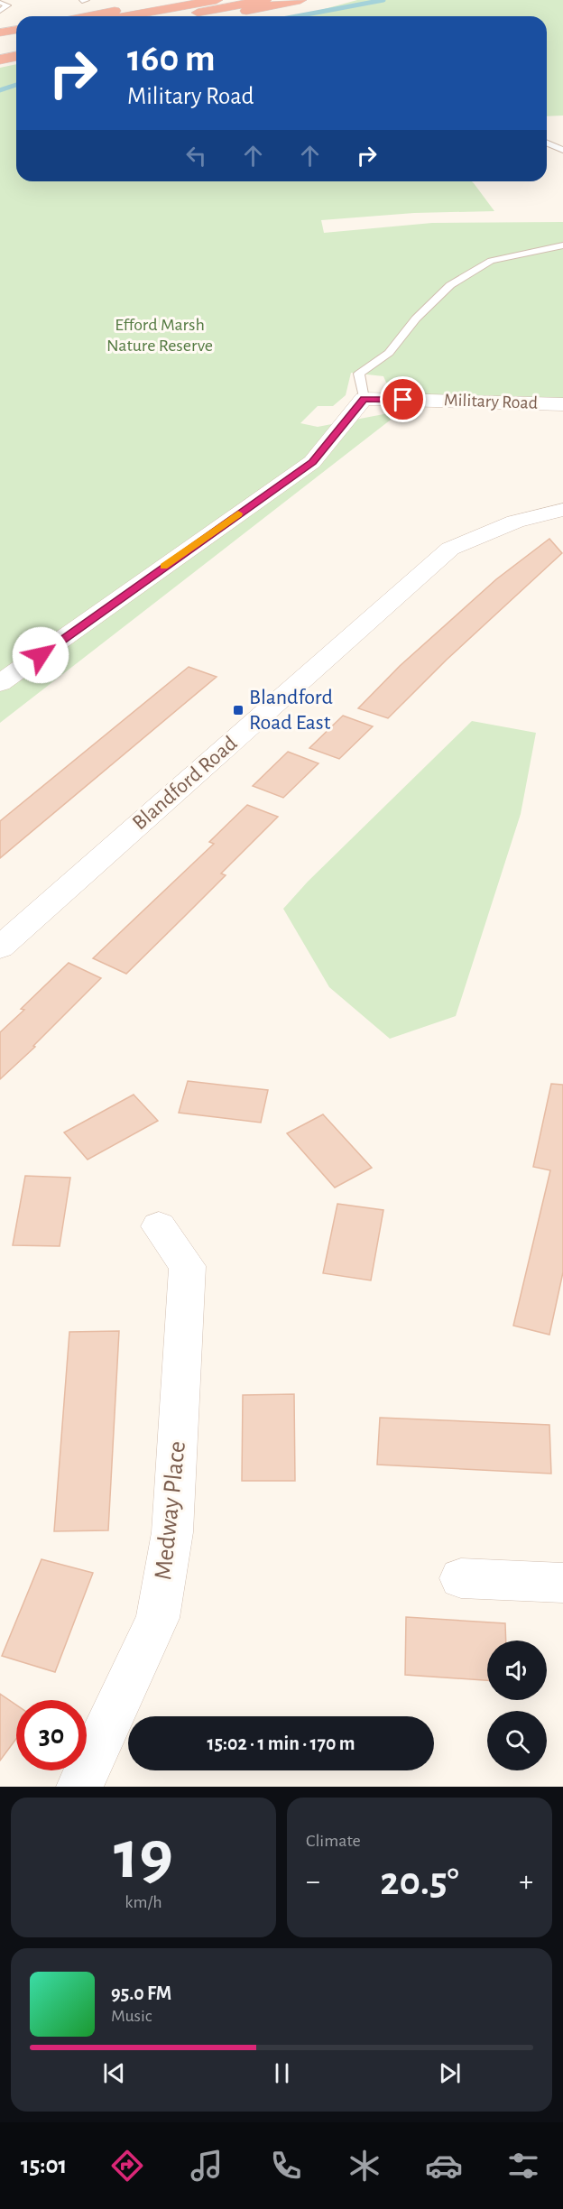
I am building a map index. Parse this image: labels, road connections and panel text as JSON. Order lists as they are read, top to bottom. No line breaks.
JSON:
{"streets":{"street":["Military Road","Blandford Road","Medway Place"]},"parks":["Efford Marsh Nature Reserve"],"places":{"transit":["Blandford Road East"]},"page":{"turn":["160 m","Military Road"],"limit":"30","trip":"15:02 · 1 min · 170 m","tile":[["19","km/h"],"Climate"],"heat":["−","20.5°","+"],"song":["95.0 FM","Music"],"tabs":"15:01"}}
